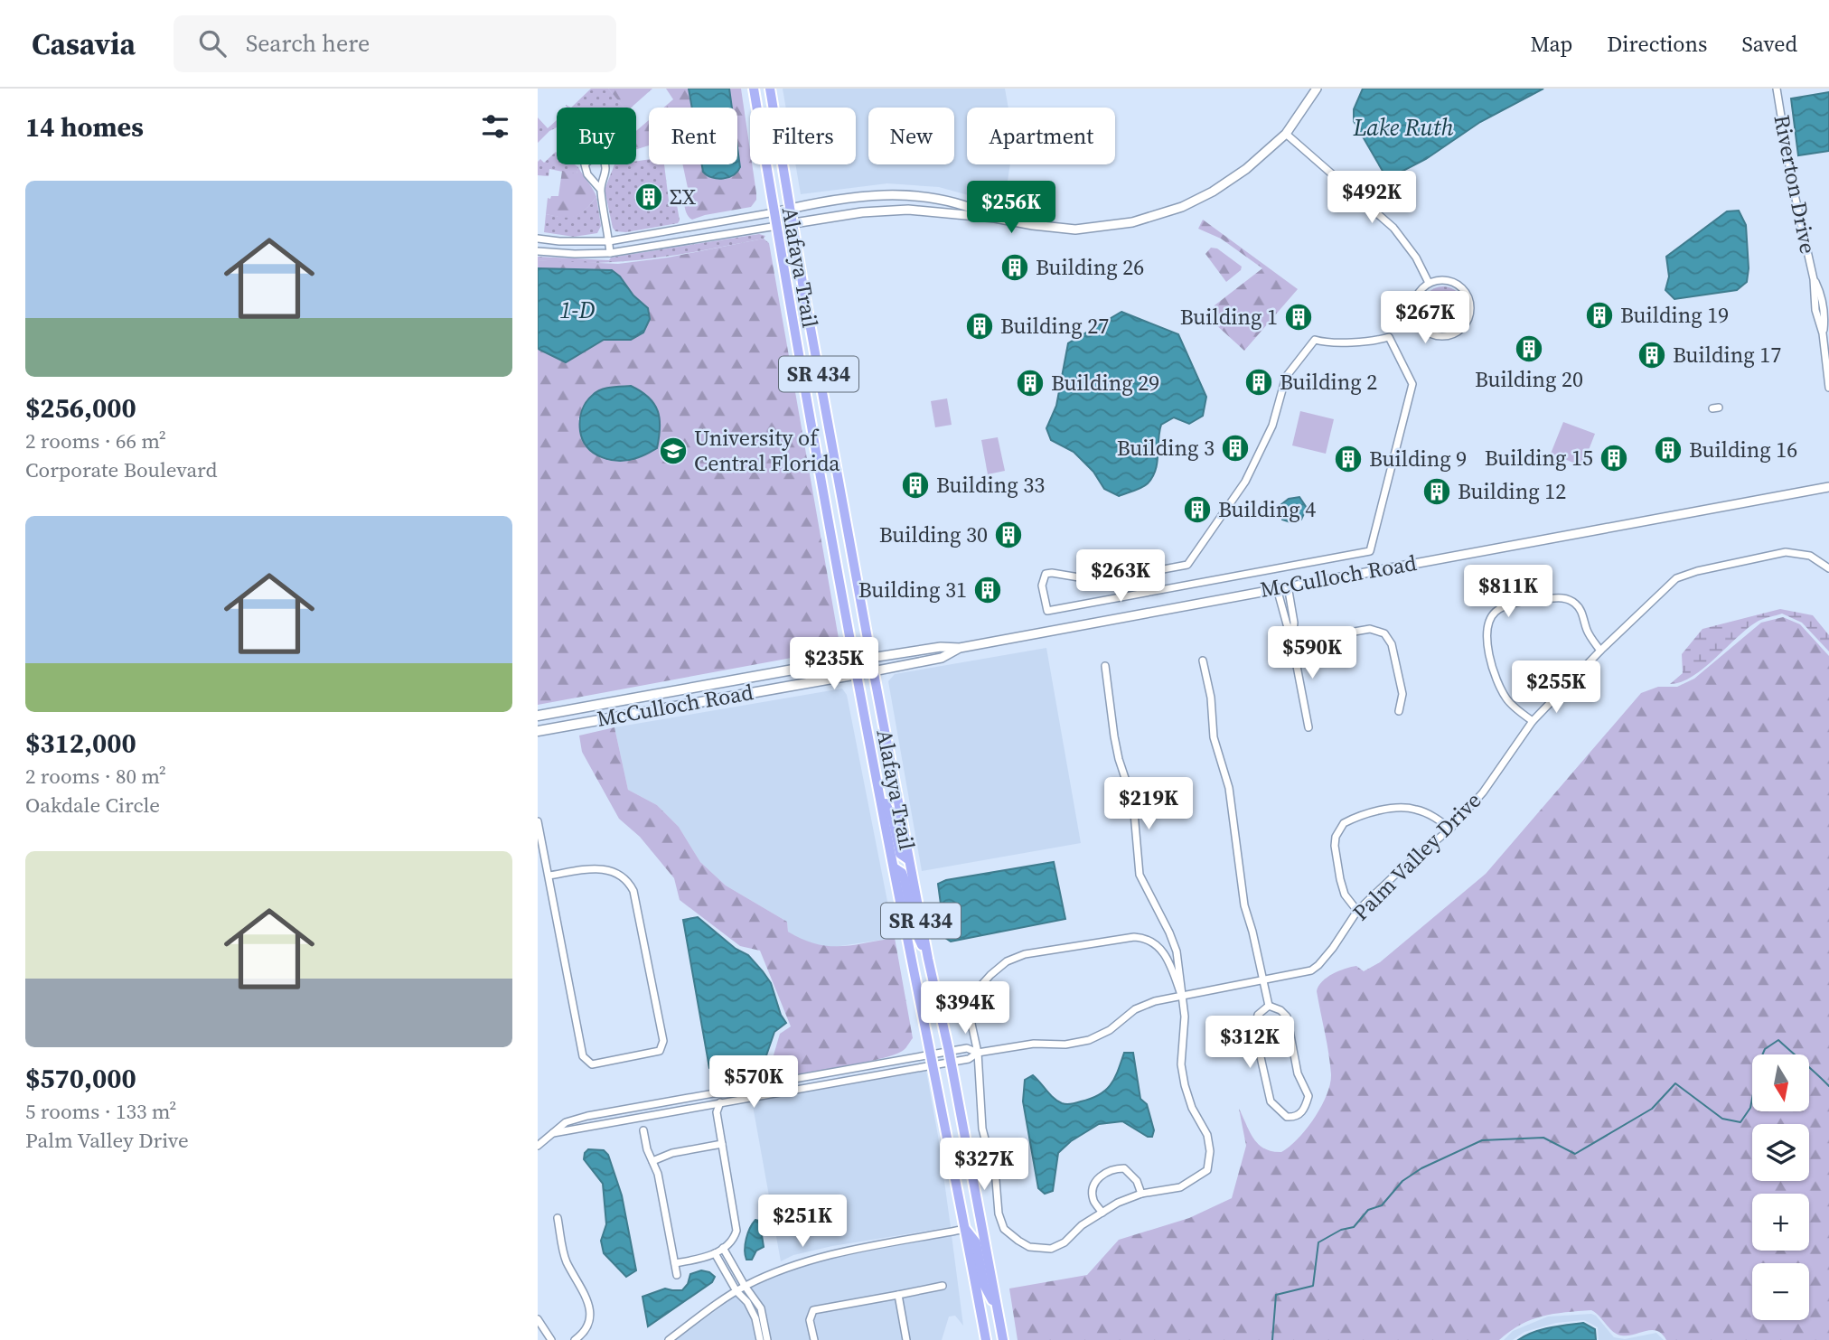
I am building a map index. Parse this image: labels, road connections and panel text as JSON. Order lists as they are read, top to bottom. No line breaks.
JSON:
{"streets":{"main road":["Alafaya Trail","SR 434","McCulloch Road"],"street":["Riverton Drive","Palm Valley Drive"]},"crossings":[["Alafaya Trail","McCulloch Road"],["Alafaya Trail","Palm Valley Drive"]],"water":["Lake Ruth","1-D"],"places":{"building":["ΣΧ","Building 26","Building 19","Building 1","Building 27","Building 20","Building 17","Building 2","Building 29","Building 3","Building 16","Building 15","Building 9","Building 33","Building 12","Building 4","Building 30","Building 31"],"school or university":["University of Central Florida"]},"north":"bottom","page":{"header":"Casavia","search":"Search here","nav":["Map","Directions","Saved"],"heading":"14 homes","chip":["Buy","Rent","Filters","New","Apartment"],"list":[{"name":"$256,000","note":"2 rooms · 66 m² · Corporate Boulevard"},{"name":"$312,000","note":"2 rooms · 80 m² · Oakdale Circle"},{"name":"$570,000","note":"5 rooms · 133 m² · Palm Valley Drive"}],"price":["$492K","$256K","$267K","$263K","$811K","$590K","$235K","$255K","$219K","$394K","$312K","$570K","$327K","$251K"],"map_buttons":["+","−"]}}
